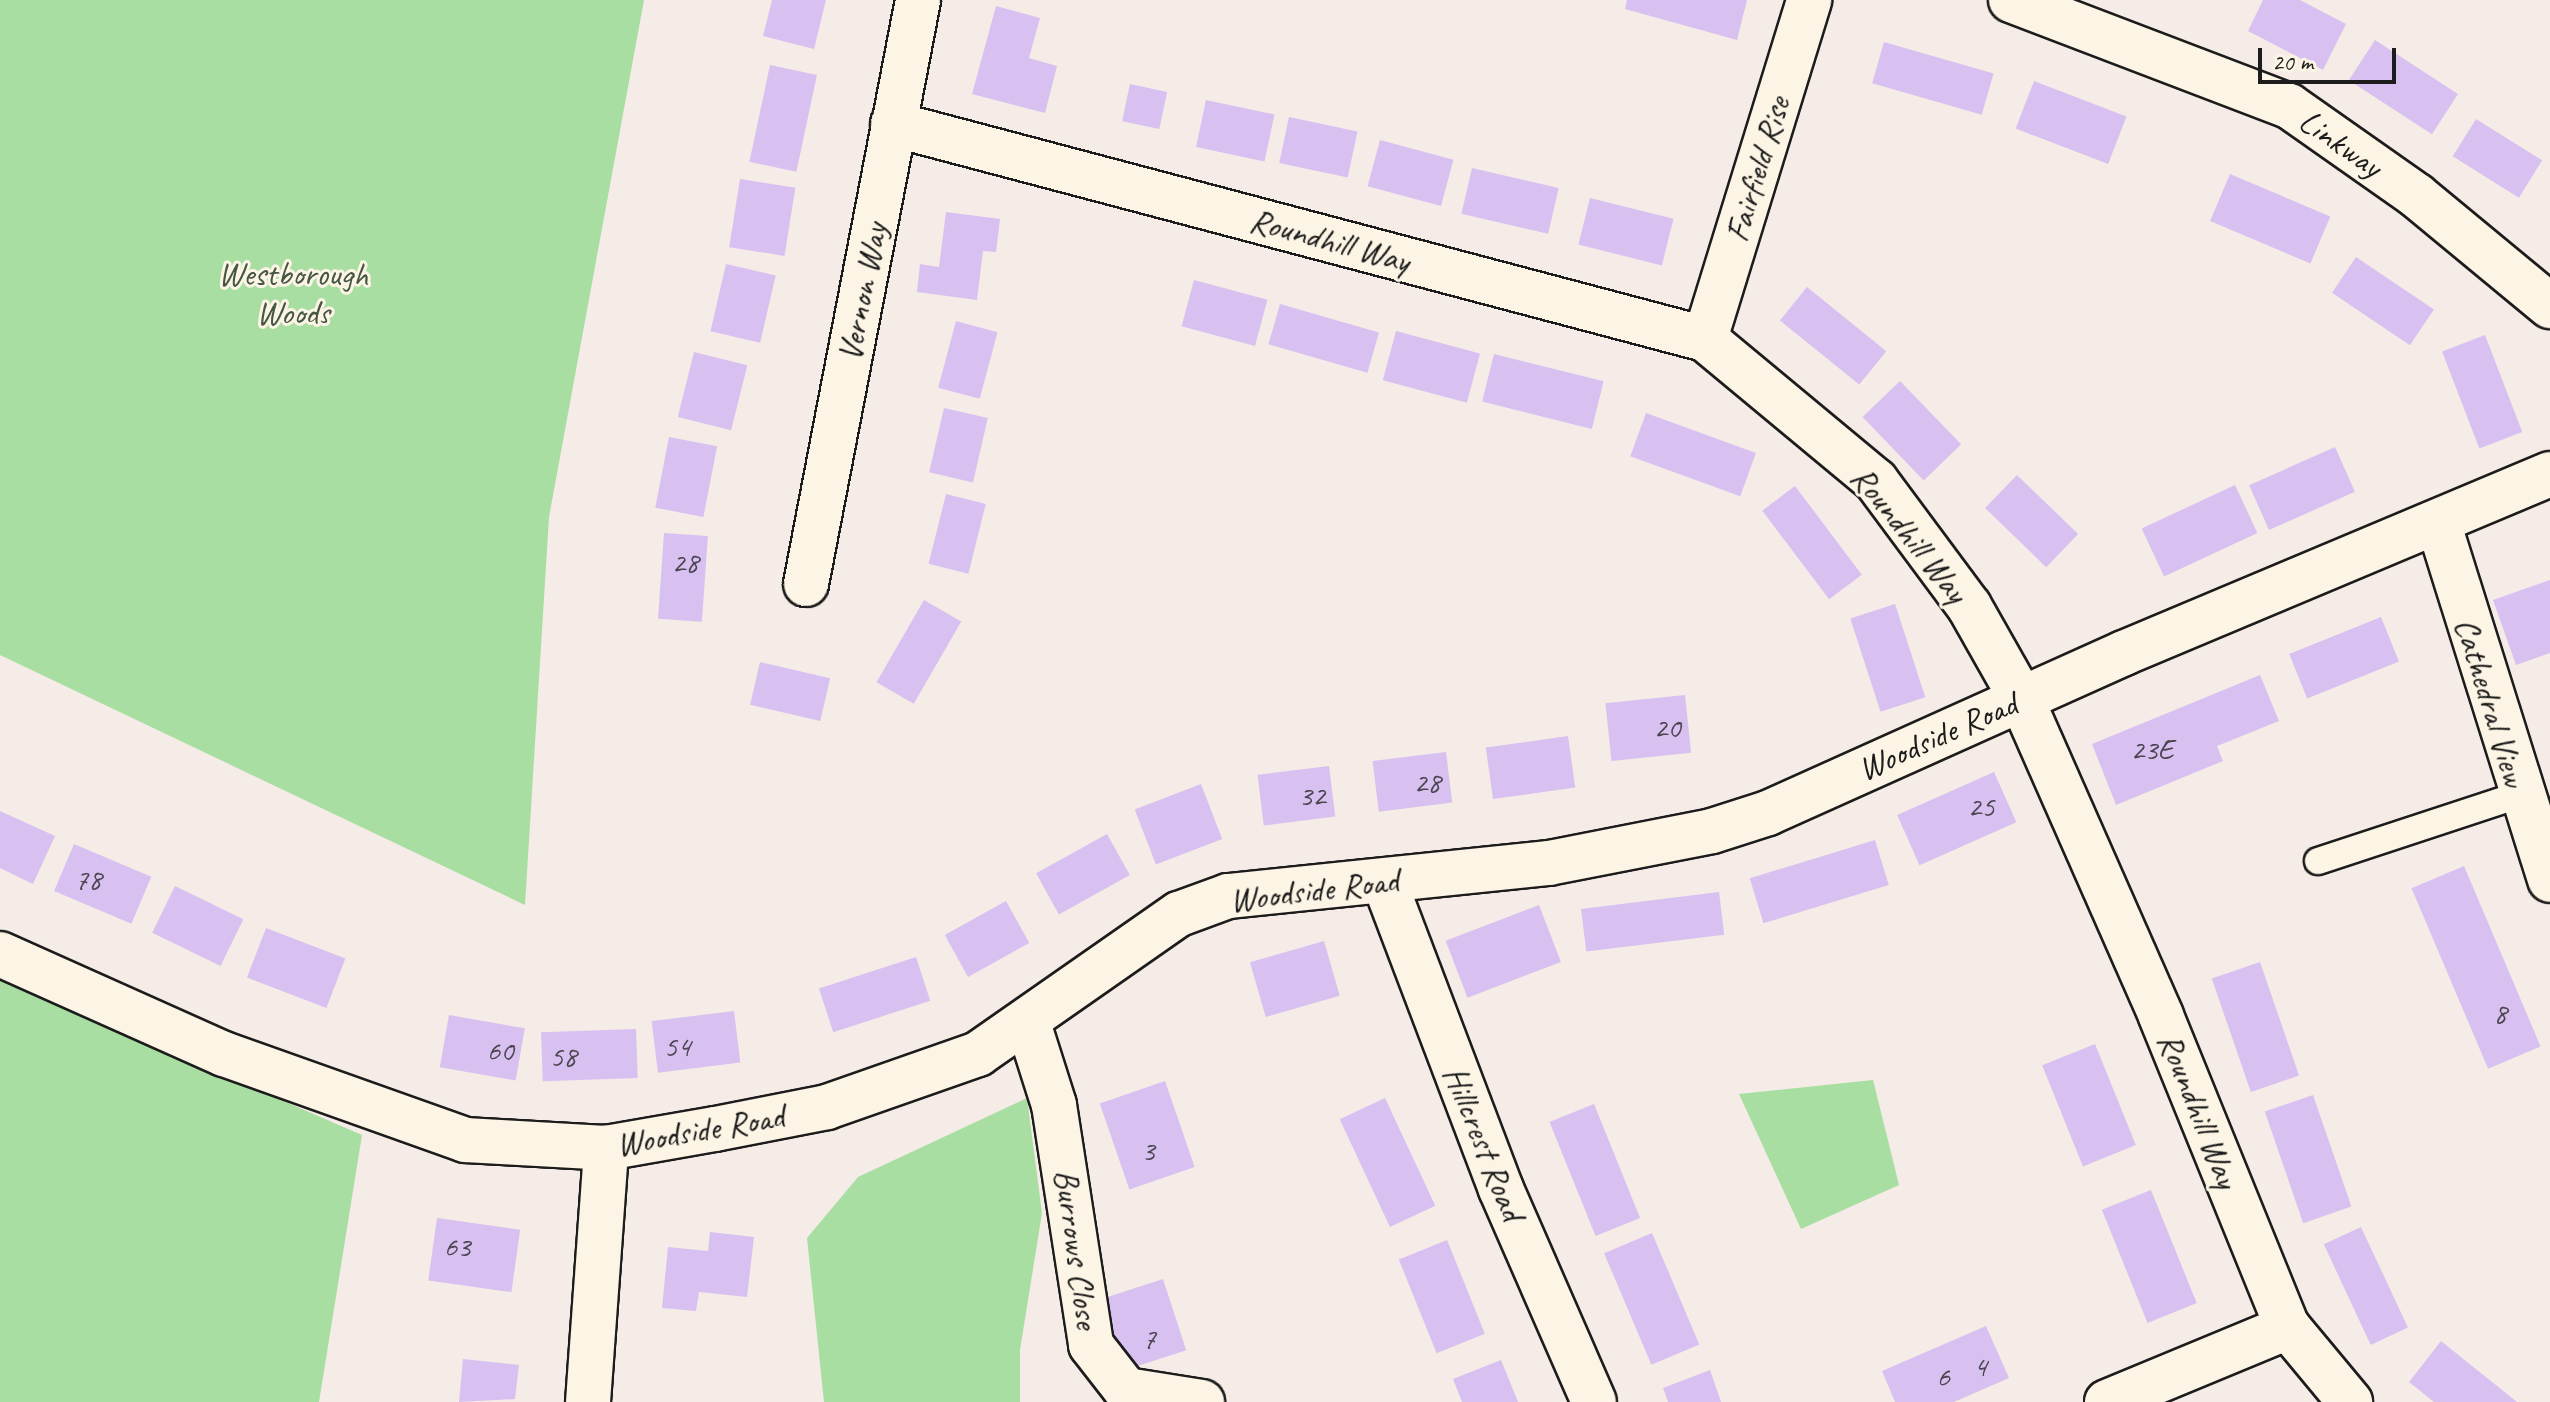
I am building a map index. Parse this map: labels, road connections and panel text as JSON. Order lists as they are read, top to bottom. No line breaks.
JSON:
{"streets":{"street":["Linkway","Fairfield Rise","Roundhill Way","Vernon Way","Cathedral View","Woodside Road","Hillcrest Road","Burrows Close"]},"crossings":[["Fairfield Rise","Roundhill Way"],["Roundhill Way","Vernon Way"],["Roundhill Way","Woodside Road"],["Cathedral View","Woodside Road"],["Woodside Road","Hillcrest Road"],["Woodside Road","Burrows Close"]],"parks":["Westborough Woods"],"house_numbers":["28","20","23E","28","32","25","78","8","54","60","58","3","63","7","4","6"],"scale_bar":"20 m"}
